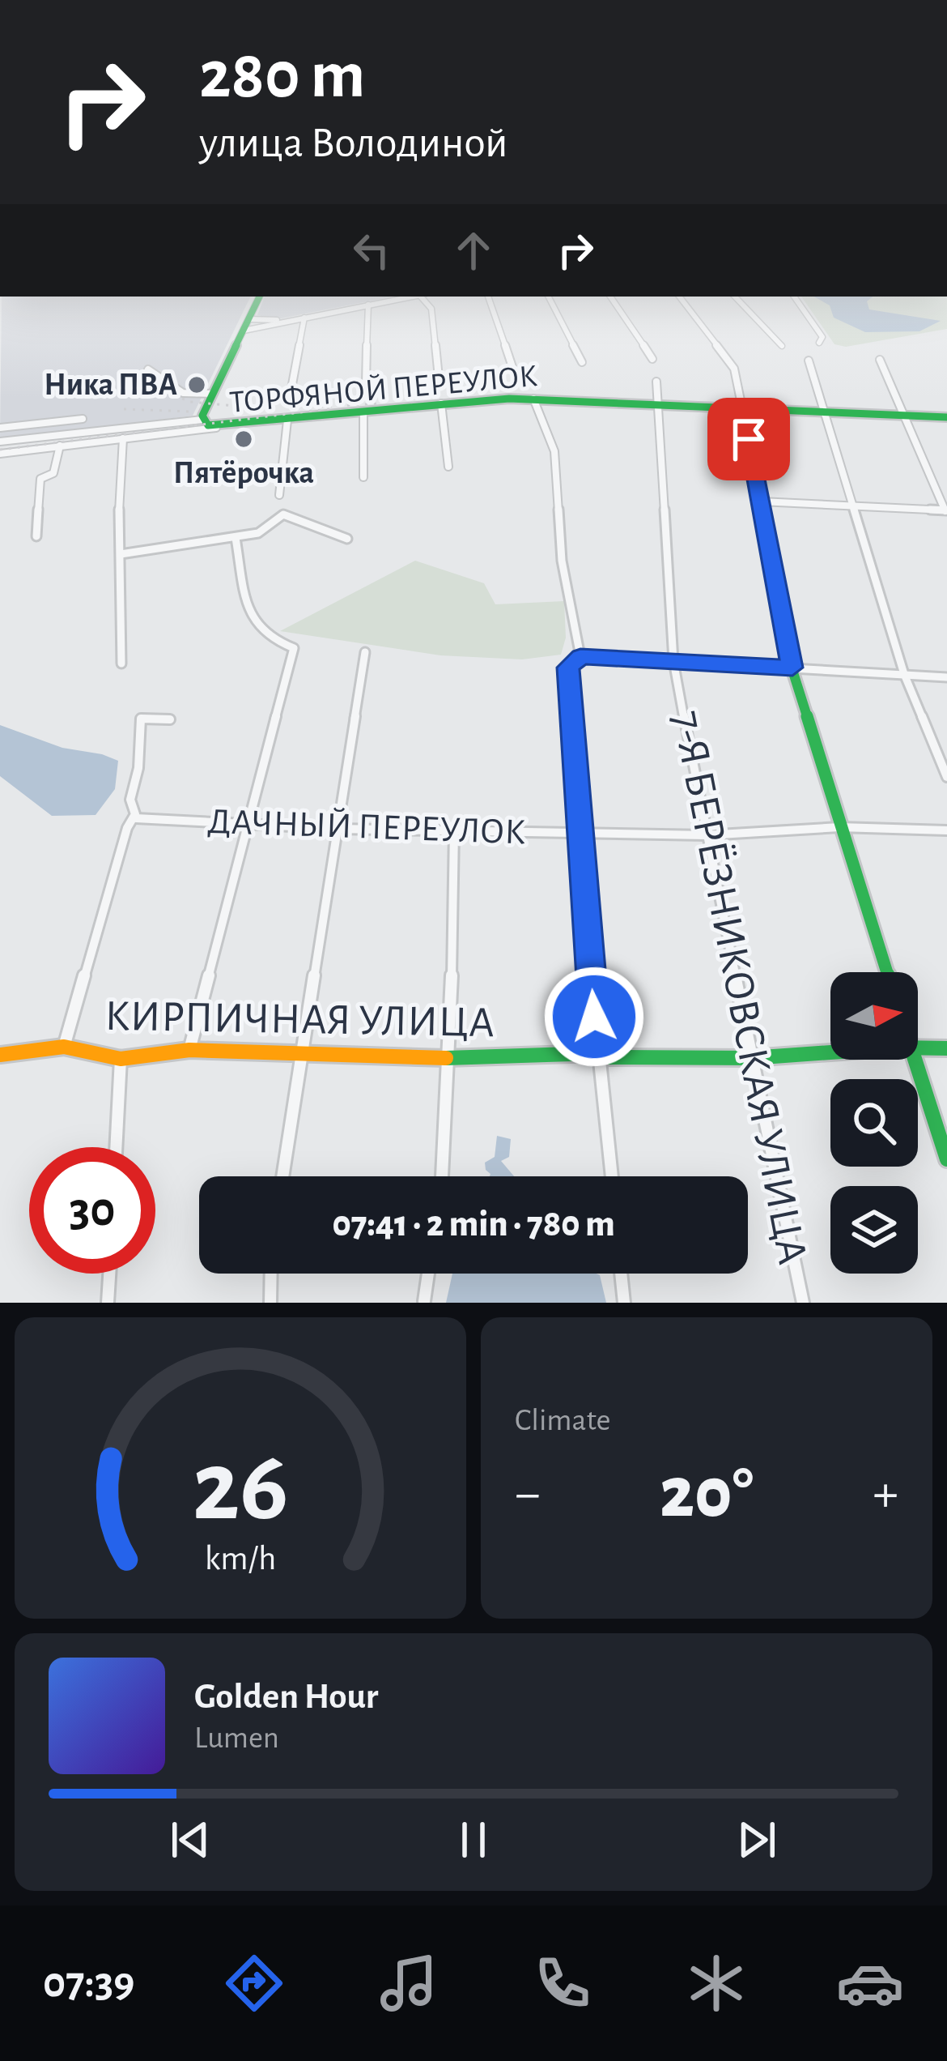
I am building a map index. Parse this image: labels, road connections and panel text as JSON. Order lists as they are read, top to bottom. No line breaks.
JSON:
{"streets":{"street":["ТОРФЯНОЙ ПЕРЕУЛОК","ДАЧНЫЙ ПЕРЕУЛОК","7-Я БЕРЁЗНИКОВСКАЯ УЛИЦА","КИРПИЧНАЯ УЛИЦА"]},"crossings":[["ТОРФЯНОЙ ПЕРЕУЛОК","7-Я БЕРЁЗНИКОВСКАЯ УЛИЦА"],["ДАЧНЫЙ ПЕРЕУЛОК","7-Я БЕРЁЗНИКОВСКАЯ УЛИЦА"],["7-Я БЕРЁЗНИКОВСКАЯ УЛИЦА","КИРПИЧНАЯ УЛИЦА"]],"places":["Ника ПВА","Пятёрочка"],"north":"right","page":{"turn":["280 m","улица Володиной"],"limit":"30","trip":"07:41 · 2 min · 780 m","tile":"Climate","heat":["−","20°","+"],"song":["Golden Hour","Lumen"],"tabs":"07:39","gauge":["26","km/h"]}}
